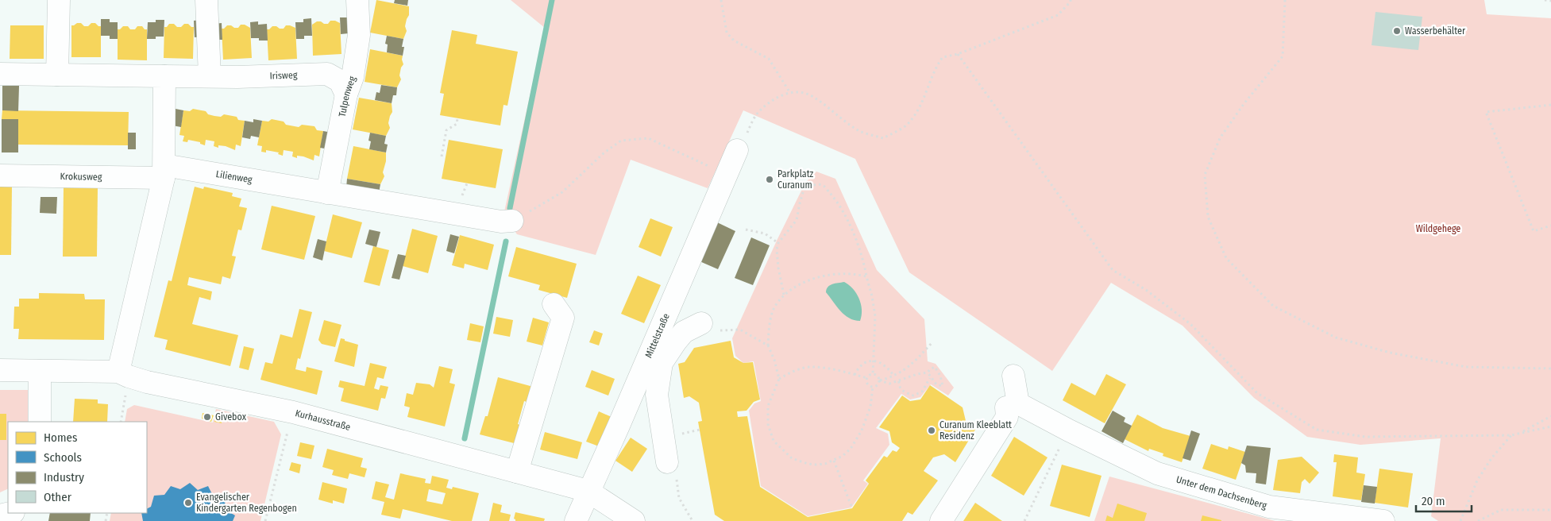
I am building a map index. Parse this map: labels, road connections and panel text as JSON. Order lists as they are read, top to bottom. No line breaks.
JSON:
{"streets":{"street":["Irisweg","Tulpenweg","Krokusweg","Lilienweg","Mittelstraße","Kurhausstraße","Unter dem Dachsenberg"]},"crossings":[["Irisweg","Tulpenweg"],["Tulpenweg","Lilienweg"],["Krokusweg","Lilienweg"],["Mittelstraße","Kurhausstraße"]],"parks":["Wildgehege"],"places":["Wasserbehälter","Parkplatz Curanum","Givebox","Curanum Kleeblatt Residenz","Evangelischer Kindergarten Regenbogen"],"legend":["Homes","Schools","Industry","Other"],"scale_bar":"20 m"}
